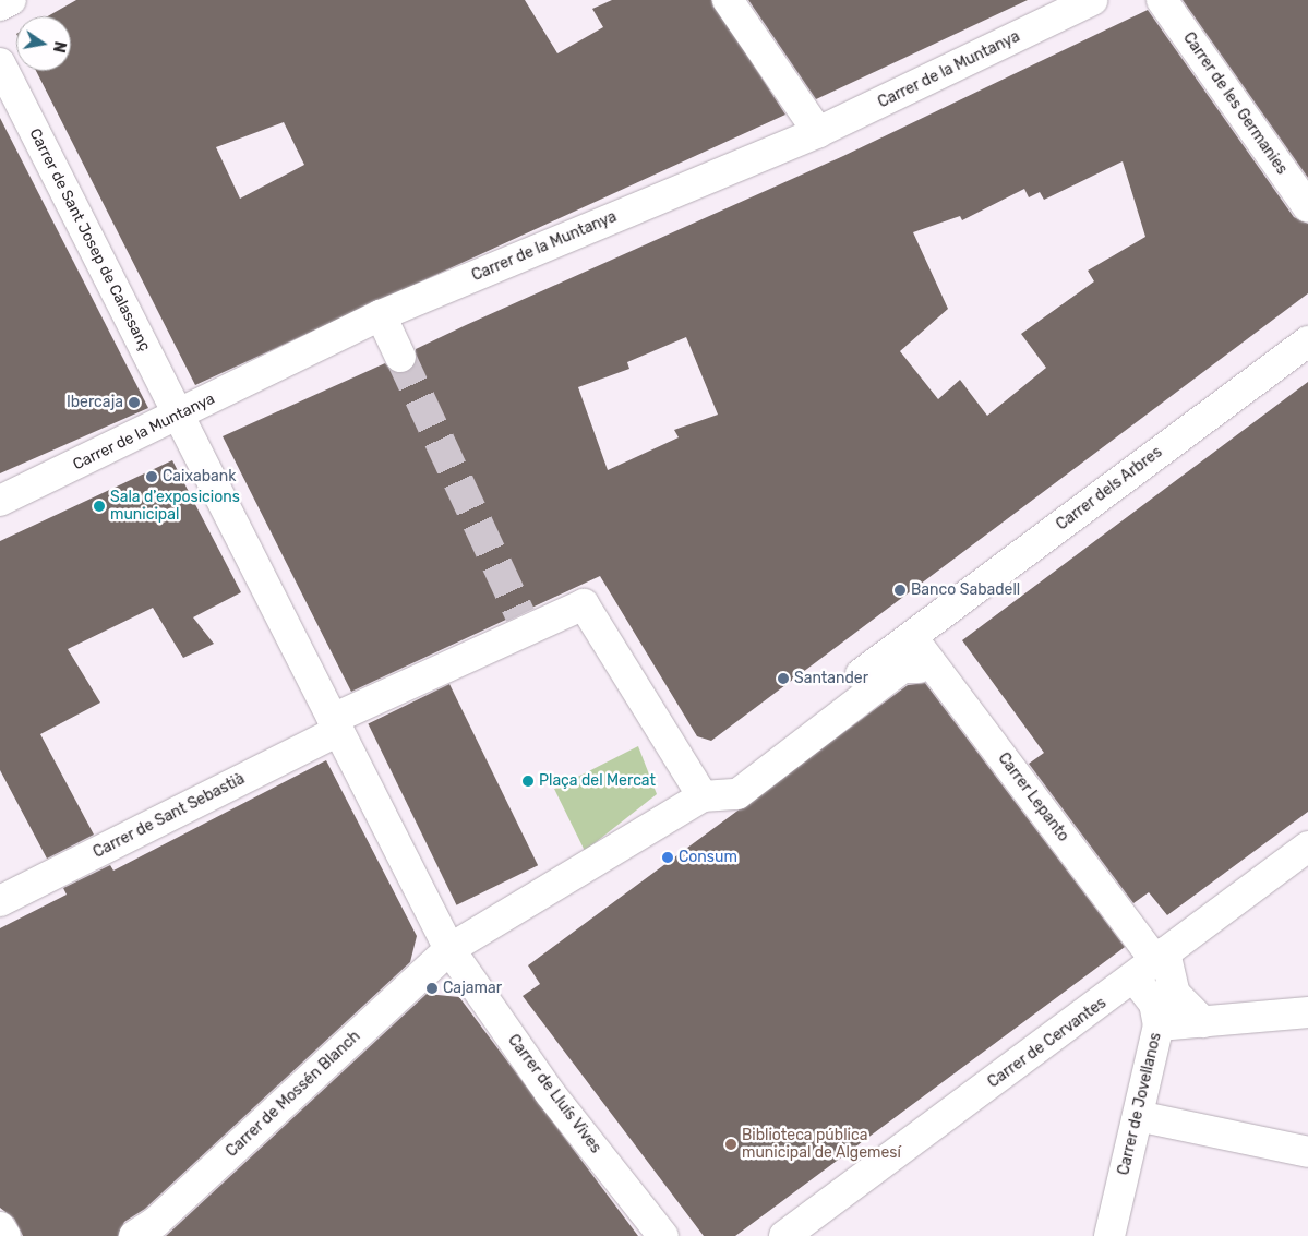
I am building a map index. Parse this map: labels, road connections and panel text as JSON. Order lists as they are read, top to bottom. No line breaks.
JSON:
{"streets":{"street":["Carrer de la Muntanya","Carrer de les Germanies","Carrer de Sant Josep de Calassanç","Carrer dels Arbres","Carrer Lepanto","Carrer de Sant Sebastià","Carrer de Cervantes","Carrer de Mossén Blanch","Carrer de Lluís Vives","Carrer de Jovellanos"]},"crossings":[["Carrer de la Muntanya","Carrer de Sant Josep de Calassanç"],["Carrer de Sant Josep de Calassanç","Carrer de Sant Sebastià"],["Carrer dels Arbres","Carrer Lepanto"],["Carrer Lepanto","Carrer de Cervantes"],["Carrer Lepanto","Carrer de Jovellanos"],["Carrer de Cervantes","Carrer de Jovellanos"],["Carrer de Mossén Blanch","Carrer de Lluís Vives"]],"places":["Ibercaja","Caixabank","Sala d'exposicions municipal","Banco Sabadell","Santander","Plaça del Mercat","Consum","Cajamar","Biblioteca pública municipal de Algemesí"],"north":"right"}
